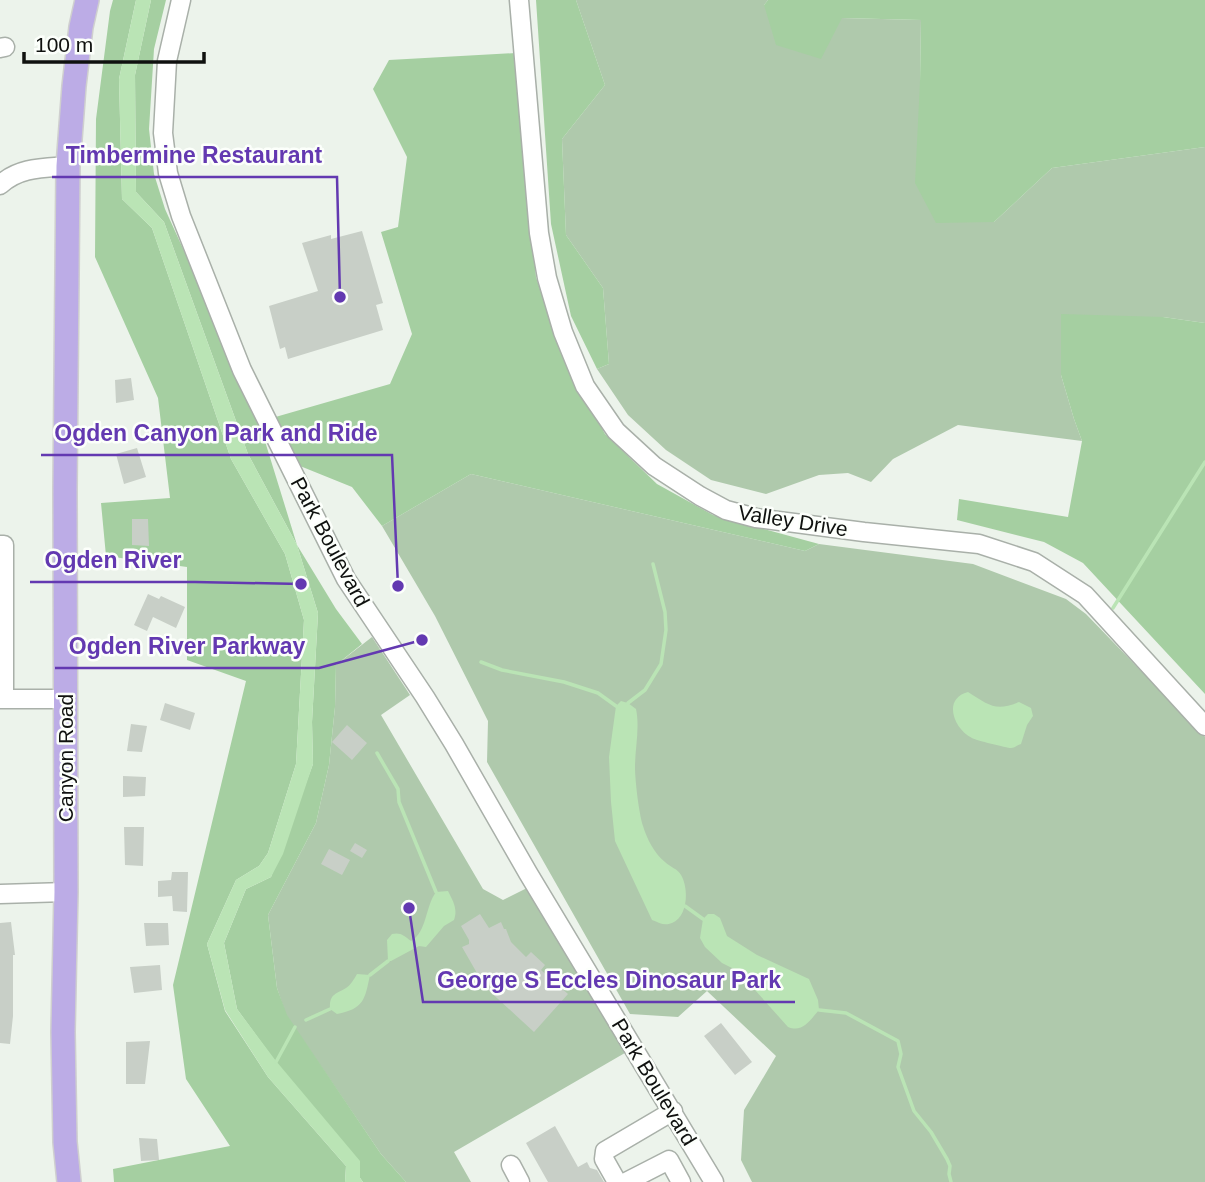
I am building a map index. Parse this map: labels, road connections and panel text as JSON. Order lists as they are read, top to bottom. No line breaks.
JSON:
{"streets":{"main road":["Canyon Road"],"street":["Valley Drive","Park Boulevard"]},"places":["Timbermine Restaurant","Ogden River","Ogden Canyon Park and Ride","Ogden River Parkway","George S Eccles Dinosaur Park"],"scale_bar":"100 m"}
